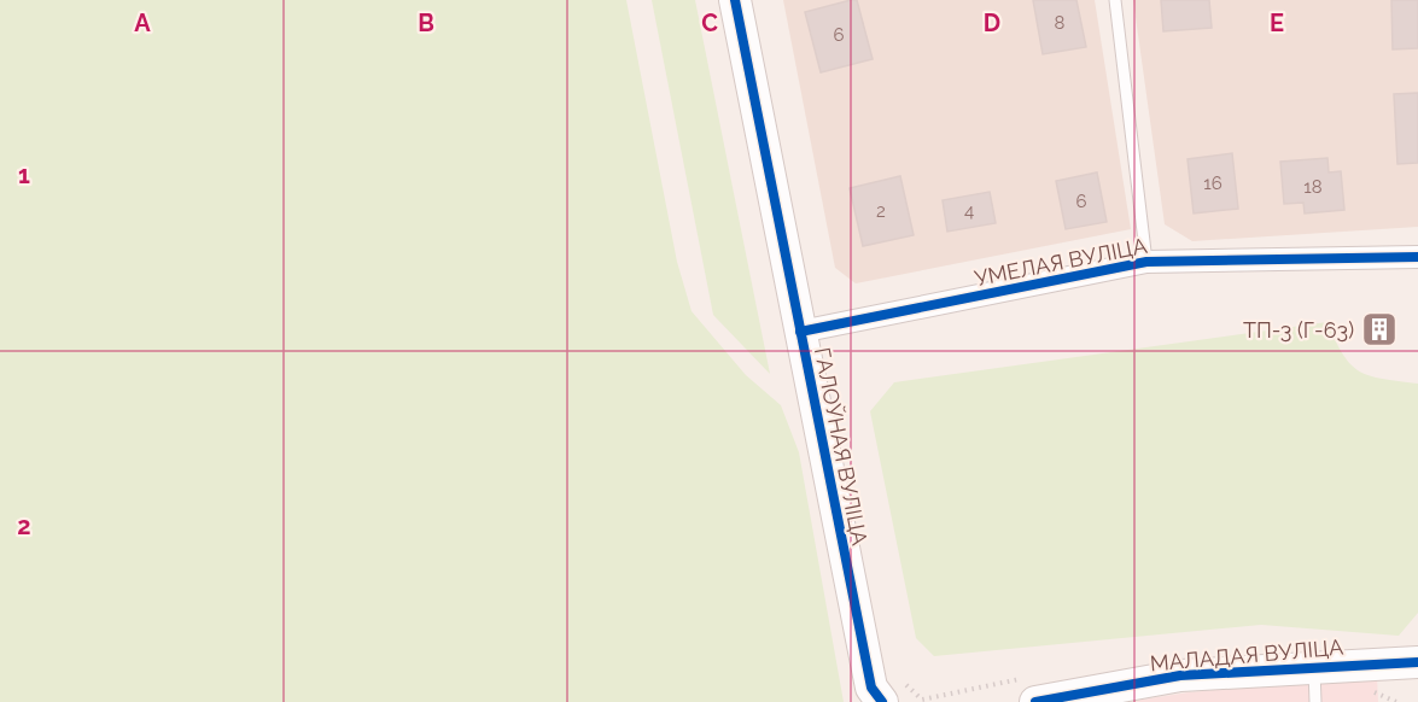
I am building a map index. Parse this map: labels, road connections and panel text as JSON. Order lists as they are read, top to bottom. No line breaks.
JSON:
{"streets":{"street":["УМЕЛАЯ ВУЛІЦА","ГАЛОЎНАЯ ВУЛІЦА","МАЛАДАЯ ВУЛІЦА"]},"crossings":[["УМЕЛАЯ ВУЛІЦА","ГАЛОЎНАЯ ВУЛІЦА"]],"places":{"building":["ТП-3 (Г-63)"]},"house_numbers":["8","6","16","18","6","2","4"],"grid":{"columns":["A","B","C","D","E"],"rows":["1","2"]}}
